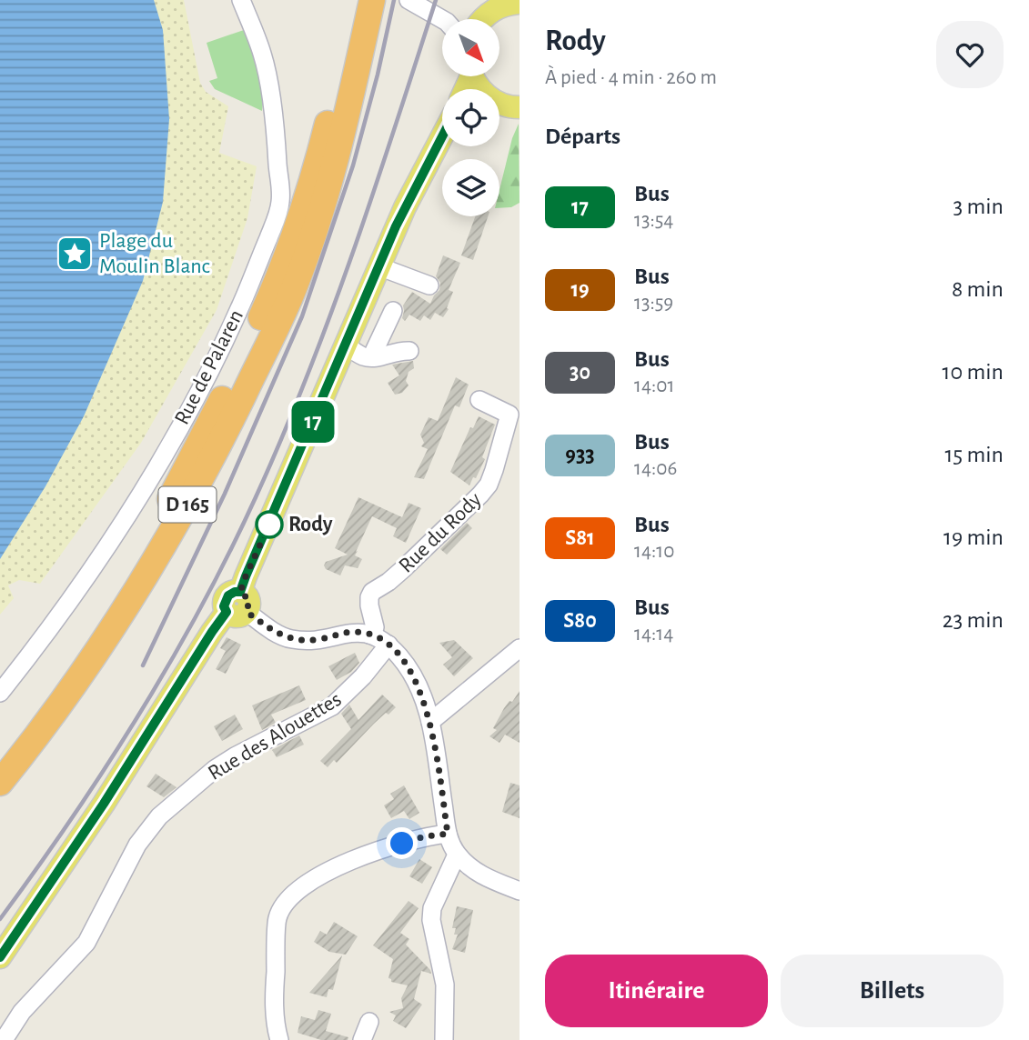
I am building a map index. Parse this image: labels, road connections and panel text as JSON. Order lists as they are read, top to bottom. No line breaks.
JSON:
{"streets":{"highway":["D 165"],"street":["Rue de Palaren","Rue du Rody","Rue des Alouettes"]},"places":{"place":["Plage du Moulin Blanc"],"other":["Rody"]},"lines":["bus line 17"],"north":"bottom right","page":{"on_map":"17","heading":[["Rody","À pied · 4 min · 260 m"],"Départs"],"list":[{"mark":"17","name":"Bus","note":"13:54","value":"3 min"},{"mark":"19","name":"Bus","note":"13:59","value":"8 min"},{"mark":"30","name":"Bus","note":"14:01","value":"10 min"},{"mark":"933","name":"Bus","note":"14:06","value":"15 min"},{"mark":"S81","name":"Bus","note":"14:10","value":"19 min"},{"mark":"S80","name":"Bus","note":"14:14","value":"23 min"}],"buttons":["Itinéraire","Billets"]}}
